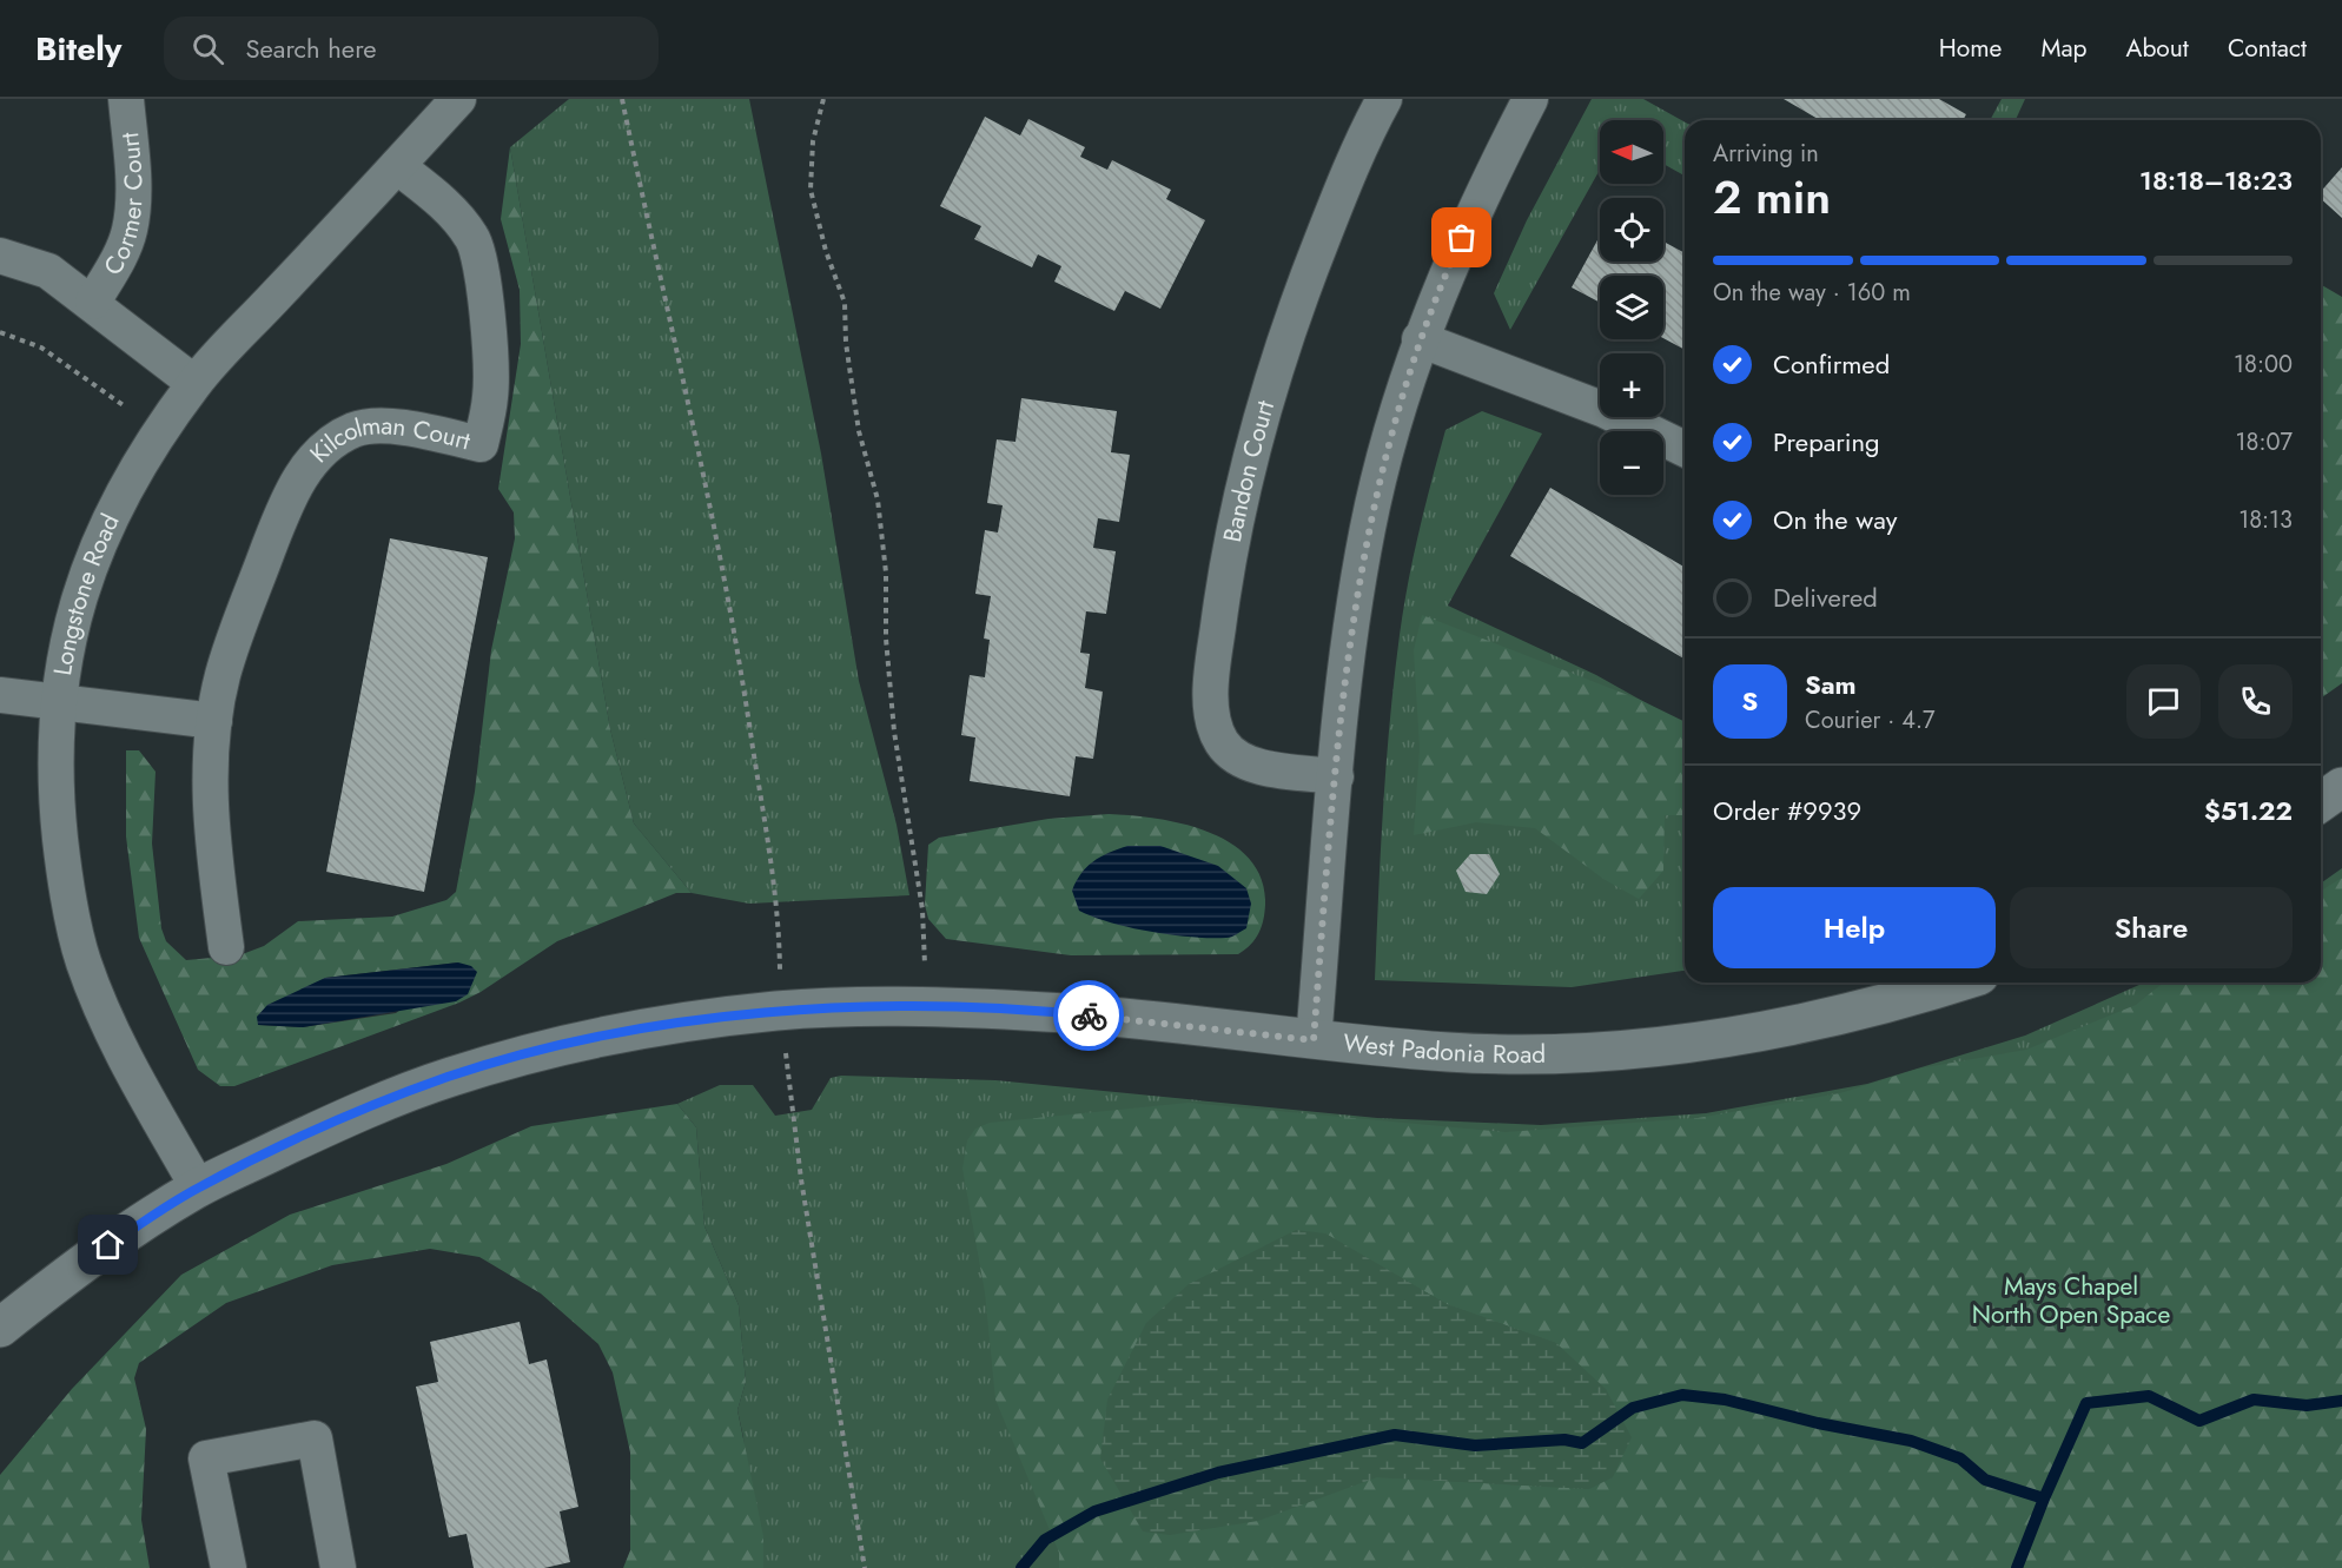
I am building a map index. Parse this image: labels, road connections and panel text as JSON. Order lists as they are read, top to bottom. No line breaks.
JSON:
{"streets":{"main road":["West Padonia Road"],"street":["Cormer Court","Kilcolman Court","Bandon Court","Longstone Road"]},"crossings":[["Cormer Court","Longstone Road"],["Kilcolman Court","Longstone Road"],["Longstone Road","West Padonia Road"]],"parks":["Mays Chapel North Open Space"],"north":"left","page":{"header":"Bitely","search":"Search here","nav":["Home","Map","About","Contact"],"map_buttons":["+","−"],"heading":["2 min","Arriving in","18:18–18:23"],"panel":["Sam","Courier · 4.7","Order #9939","$51.22"],"bar":"On the way · 160 m","list":[["Confirmed","18:00"],["Preparing","18:07"],["On the way","18:13"],"Delivered"],"round":"S","buttons":["Help","Share"]}}
